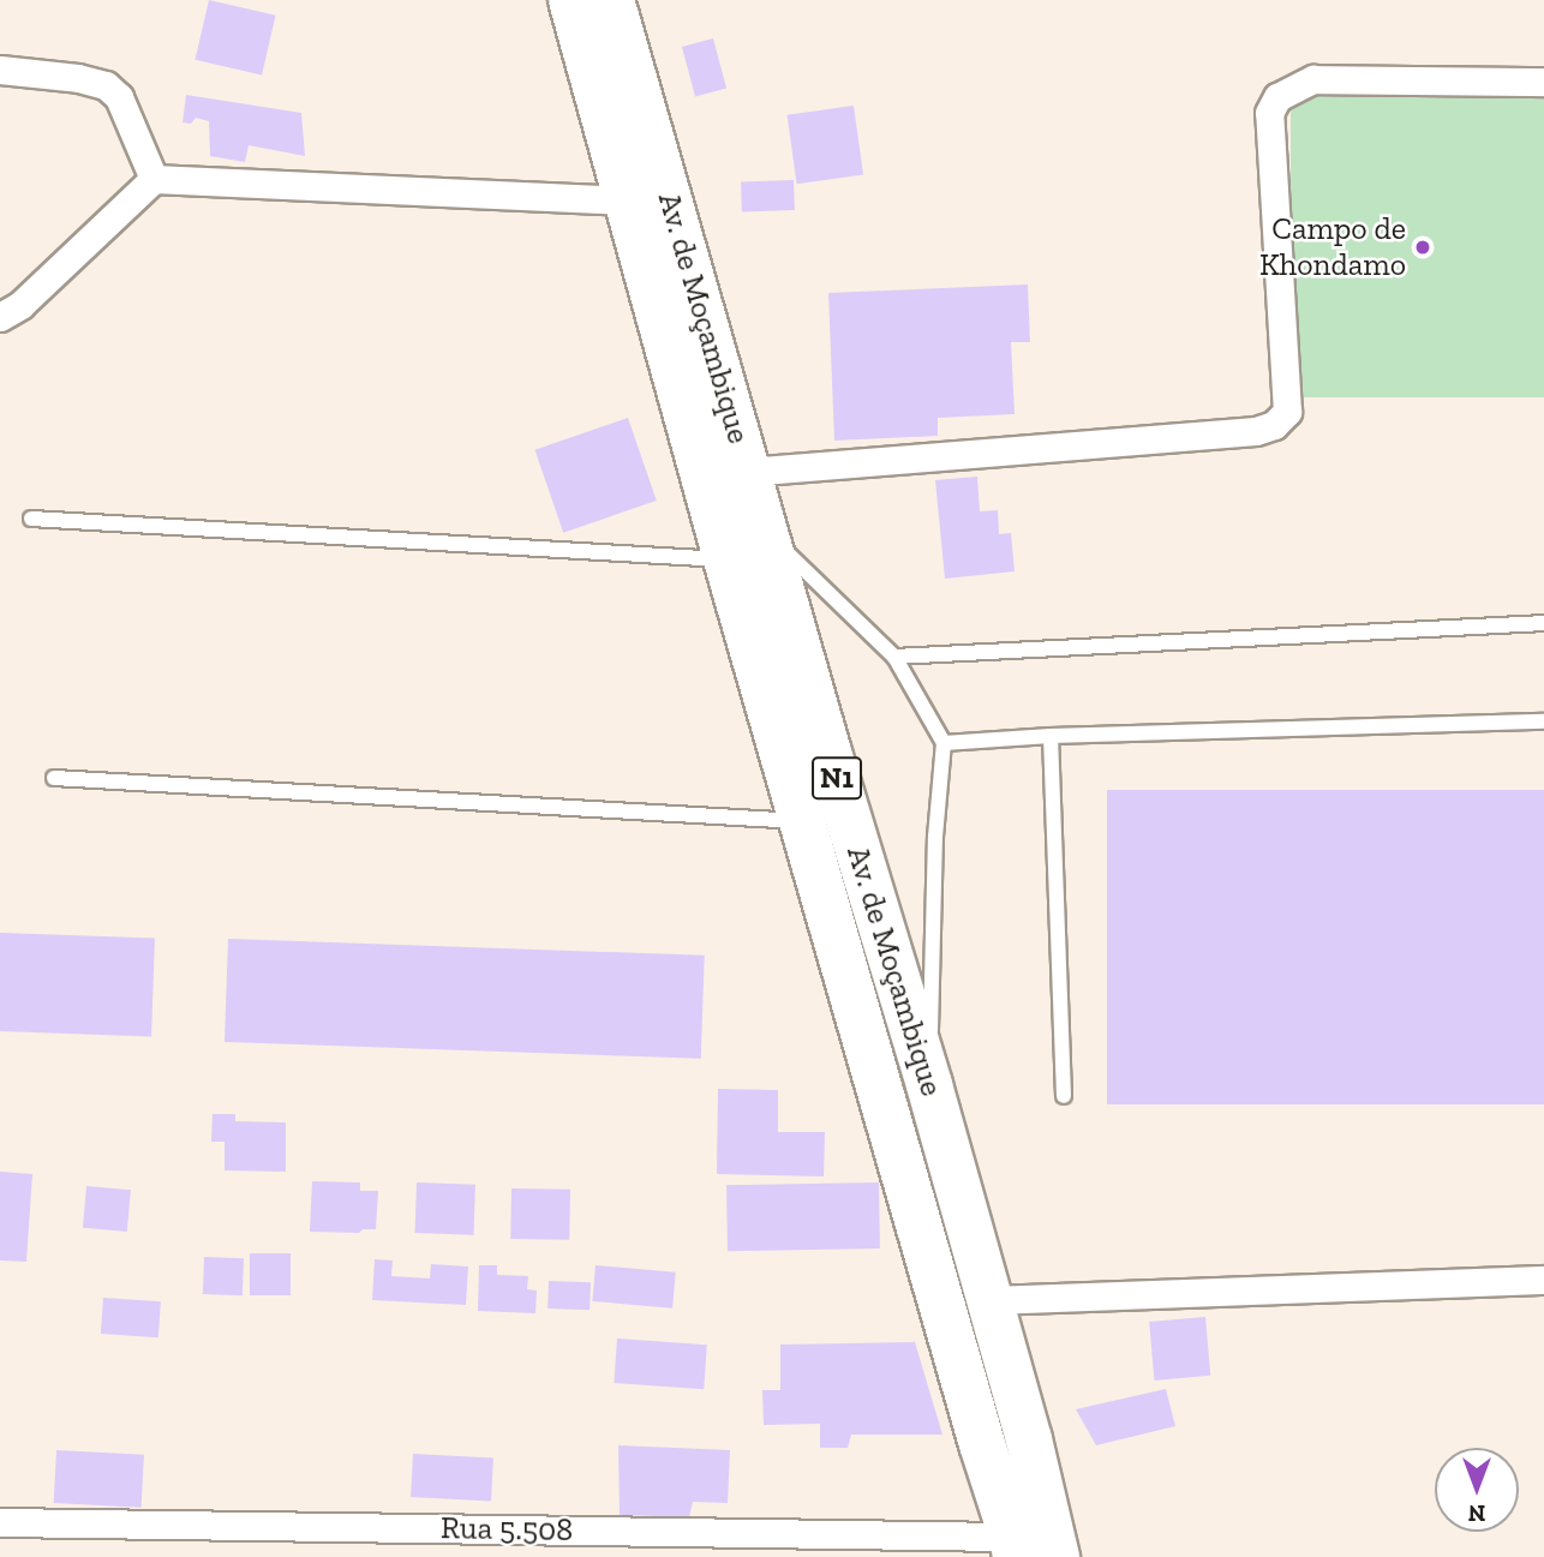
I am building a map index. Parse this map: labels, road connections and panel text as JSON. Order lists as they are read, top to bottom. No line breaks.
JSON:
{"streets":{"highway":["Av. de Moçambique","N1"],"street":["Rua 5.508"]},"crossings":[["Av. de Moçambique","Rua 5.508"]],"places":["Campo de Khondamo"],"north":"bottom"}
